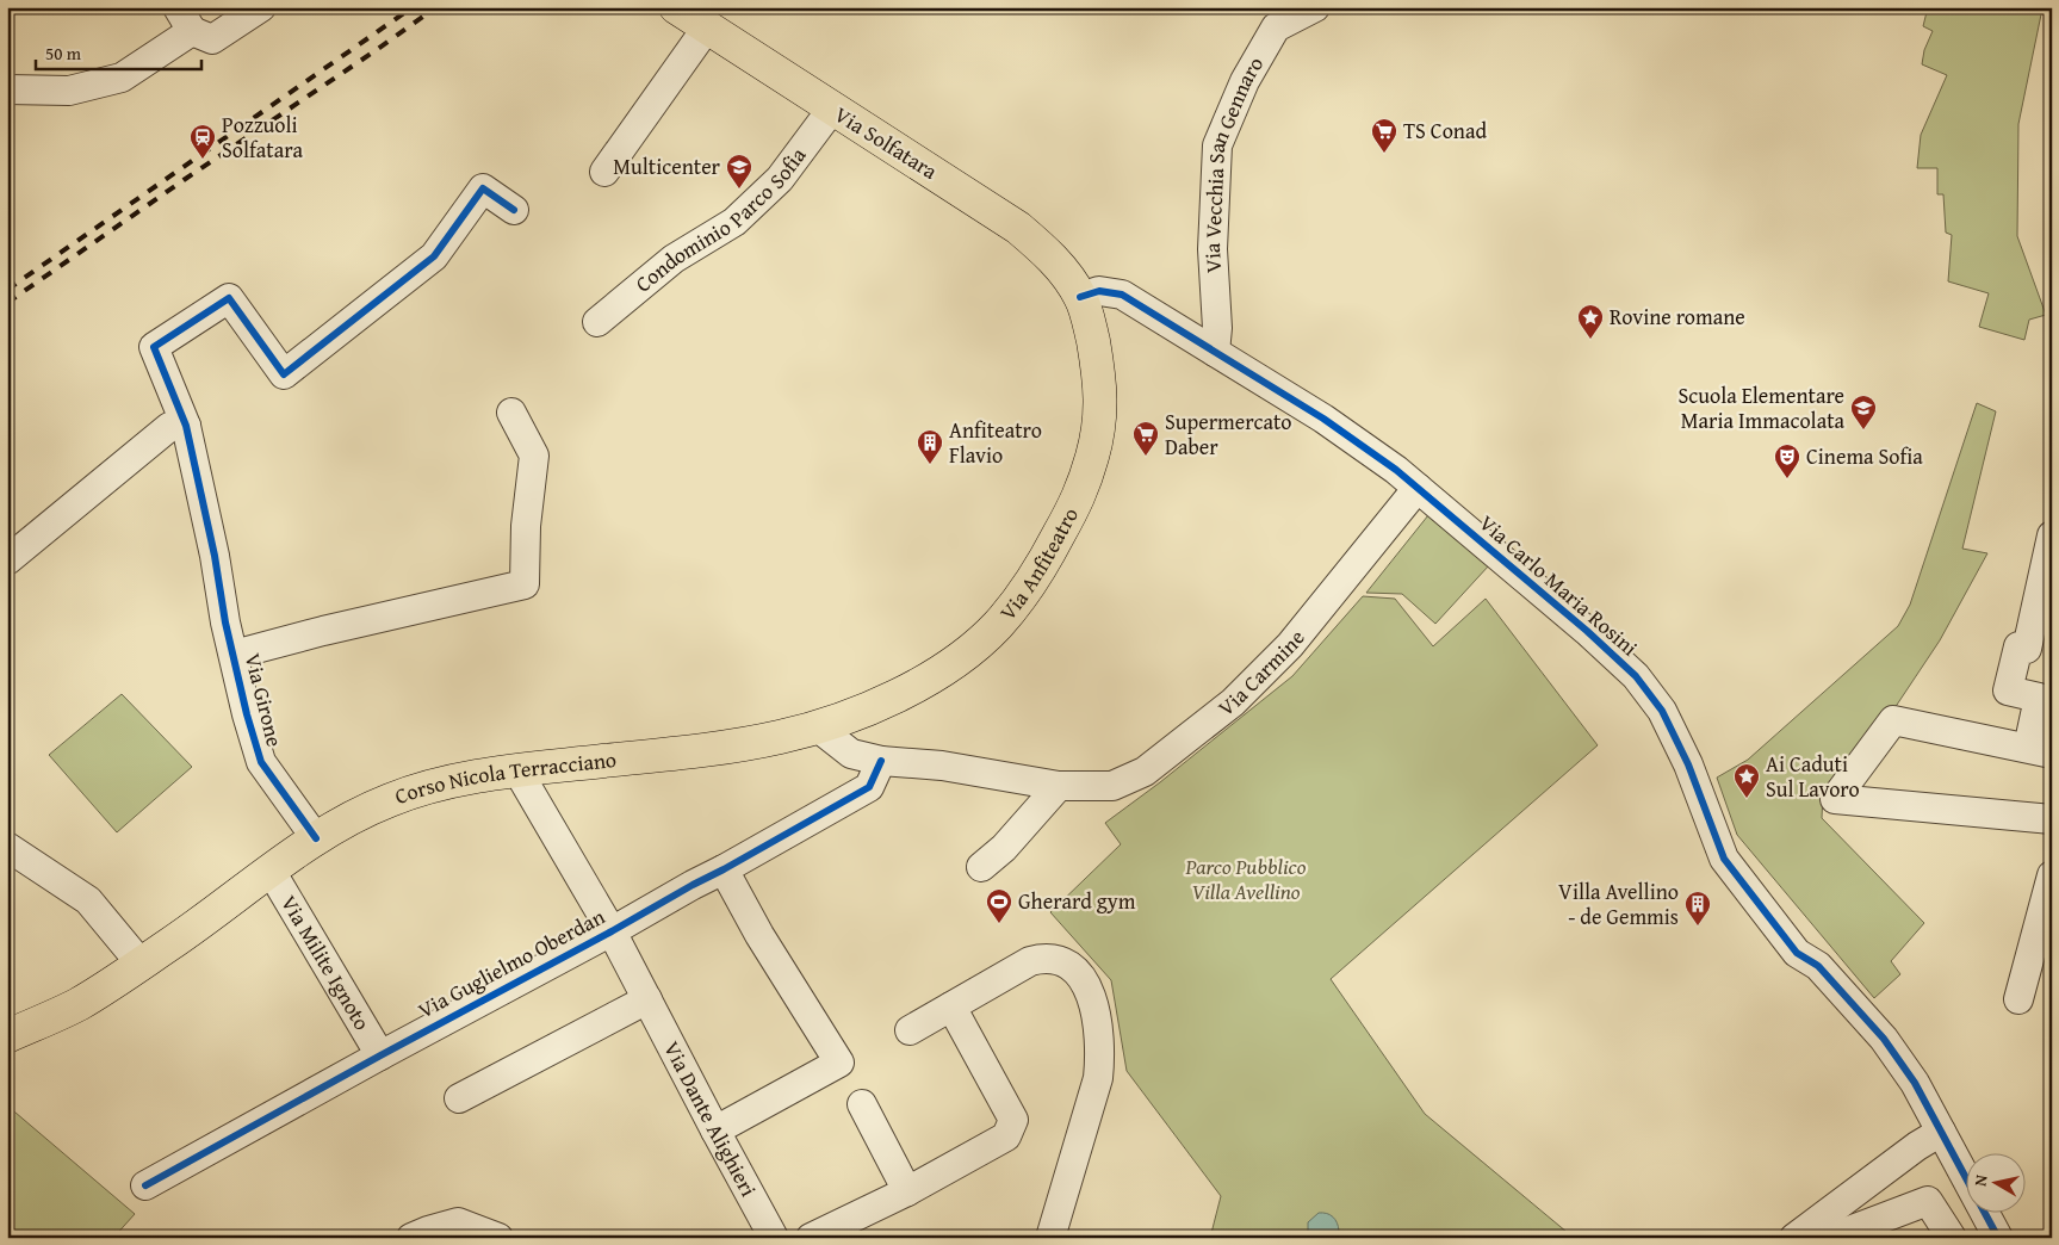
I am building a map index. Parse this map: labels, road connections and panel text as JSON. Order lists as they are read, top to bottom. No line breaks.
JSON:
{"streets":{"main road":["Via Solfatara","Via Anfiteatro","Corso Nicola Terracciano"],"street":["Via Vecchia San Gennaro","Condominio Parco Sofia","Via Carlo Maria Rosini","Via Carmine","Via Girone","Via Milite Ignoto","Via Guglielmo Oberdan","Via Dante Alighieri"]},"crossings":[["Via Solfatara","Condominio Parco Sofia"],["Via Solfatara","Via Anfiteatro"],["Via Solfatara","Via Carlo Maria Rosini"],["Via Vecchia San Gennaro","Via Carlo Maria Rosini"],["Via Anfiteatro","Via Carlo Maria Rosini"],["Via Anfiteatro","Corso Nicola Terracciano"],["Via Carlo Maria Rosini","Via Carmine"],["Via Girone","Corso Nicola Terracciano"],["Corso Nicola Terracciano","Via Milite Ignoto"],["Corso Nicola Terracciano","Via Dante Alighieri"],["Via Milite Ignoto","Via Guglielmo Oberdan"],["Via Guglielmo Oberdan","Via Dante Alighieri"]],"parks":["Parco Pubblico Villa Avellino"],"places":{"supermarket":["TS Conad","Supermercato Daber"],"station":["Pozzuoli Solfatara"],"school or university":["Multicenter","Scuola Elementare Maria Immacolata"],"place":["Rovine romane","Ai Caduti Sul Lavoro"],"building":["Anfiteatro Flavio","Villa Avellino - de Gemmis"],"theatre":["Cinema Sofia"],"sports":["Gherard gym"]},"scale_bar":"50 m","north":"left"}
